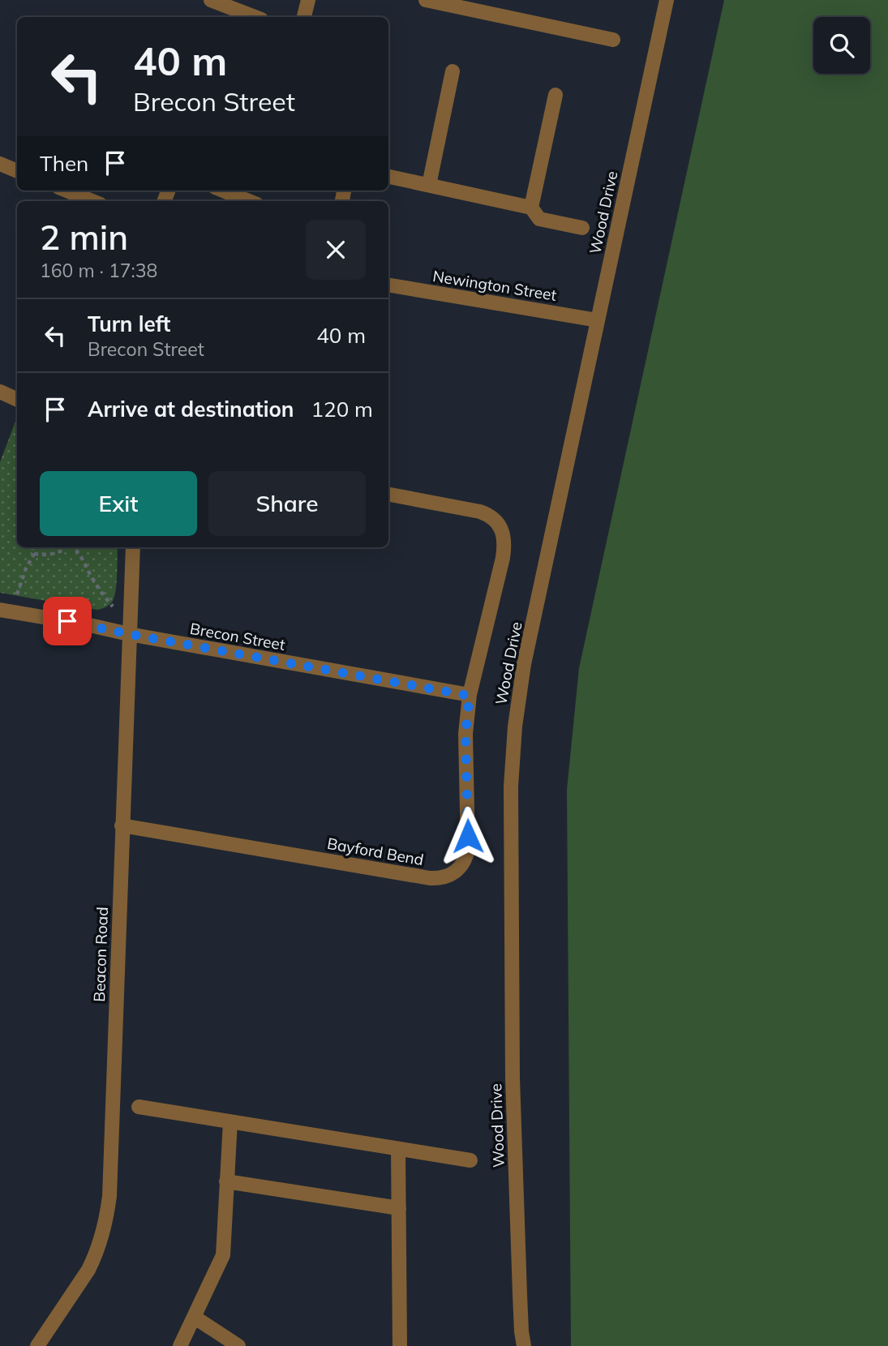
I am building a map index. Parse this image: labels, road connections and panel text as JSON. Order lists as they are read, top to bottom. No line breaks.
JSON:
{"streets":{"street":["Wood Drive","Newington Street","Brecon Street","Bayford Bend","Beacon Road"]},"crossings":[["Wood Drive","Newington Street"],["Brecon Street","Bayford Bend"],["Brecon Street","Beacon Road"],["Bayford Bend","Beacon Road"]],"page":{"turn":["40 m","Brecon Street"],"then":"Then","heading":["2 min","160 m · 17:38"],"list":[{"name":"Turn left","note":"Brecon Street","value":"40 m"},{"name":"Arrive at destination","value":"120 m"}],"buttons":["Exit","Share"]}}
